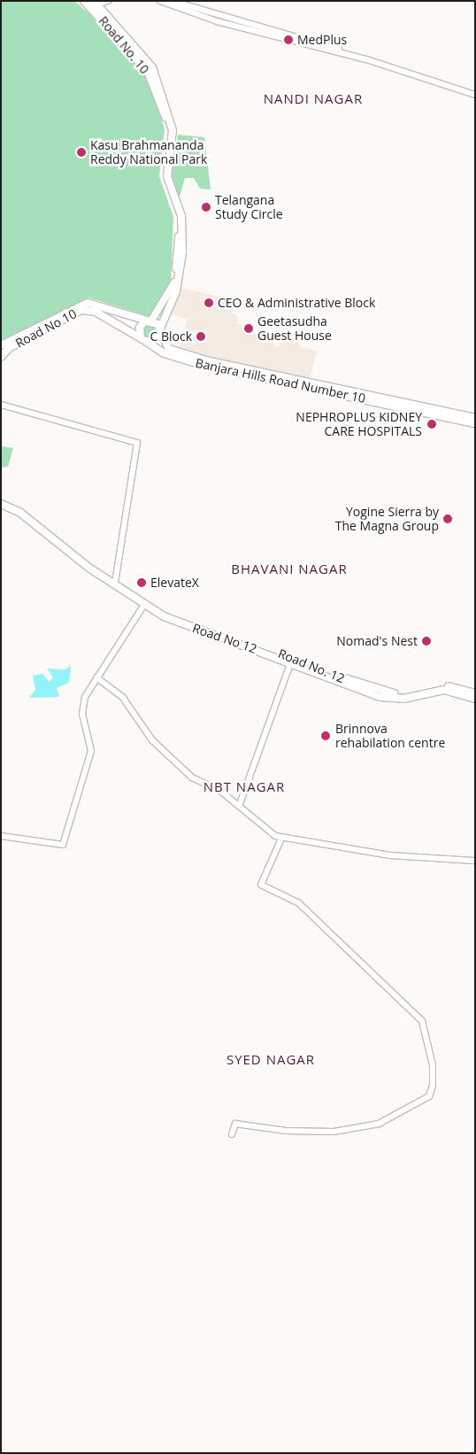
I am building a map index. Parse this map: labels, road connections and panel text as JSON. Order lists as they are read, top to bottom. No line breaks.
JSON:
{"streets":{"main road":["Road No. 10","Road No 10","Banjara Hills Road Number 10","Road No 12","Road No. 12"]},"crossings":[["Road No. 10","Road No 10"],["Road No 10","Banjara Hills Road Number 10"]],"districts":["NANDI NAGAR","BHAVANI NAGAR","NBT NAGAR","SYED NAGAR"],"places":["MedPlus","Kasu Brahmananda Reddy National Park","Telangana Study Circle","CEO & Administrative Block","Geetasudha Guest House","C Block","NEPHROPLUS KIDNEY CARE HOSPITALS","Yogine Sierra by The Magna Group","ElevateX","Nomad's Nest","Brinnova rehabilation centre"]}
